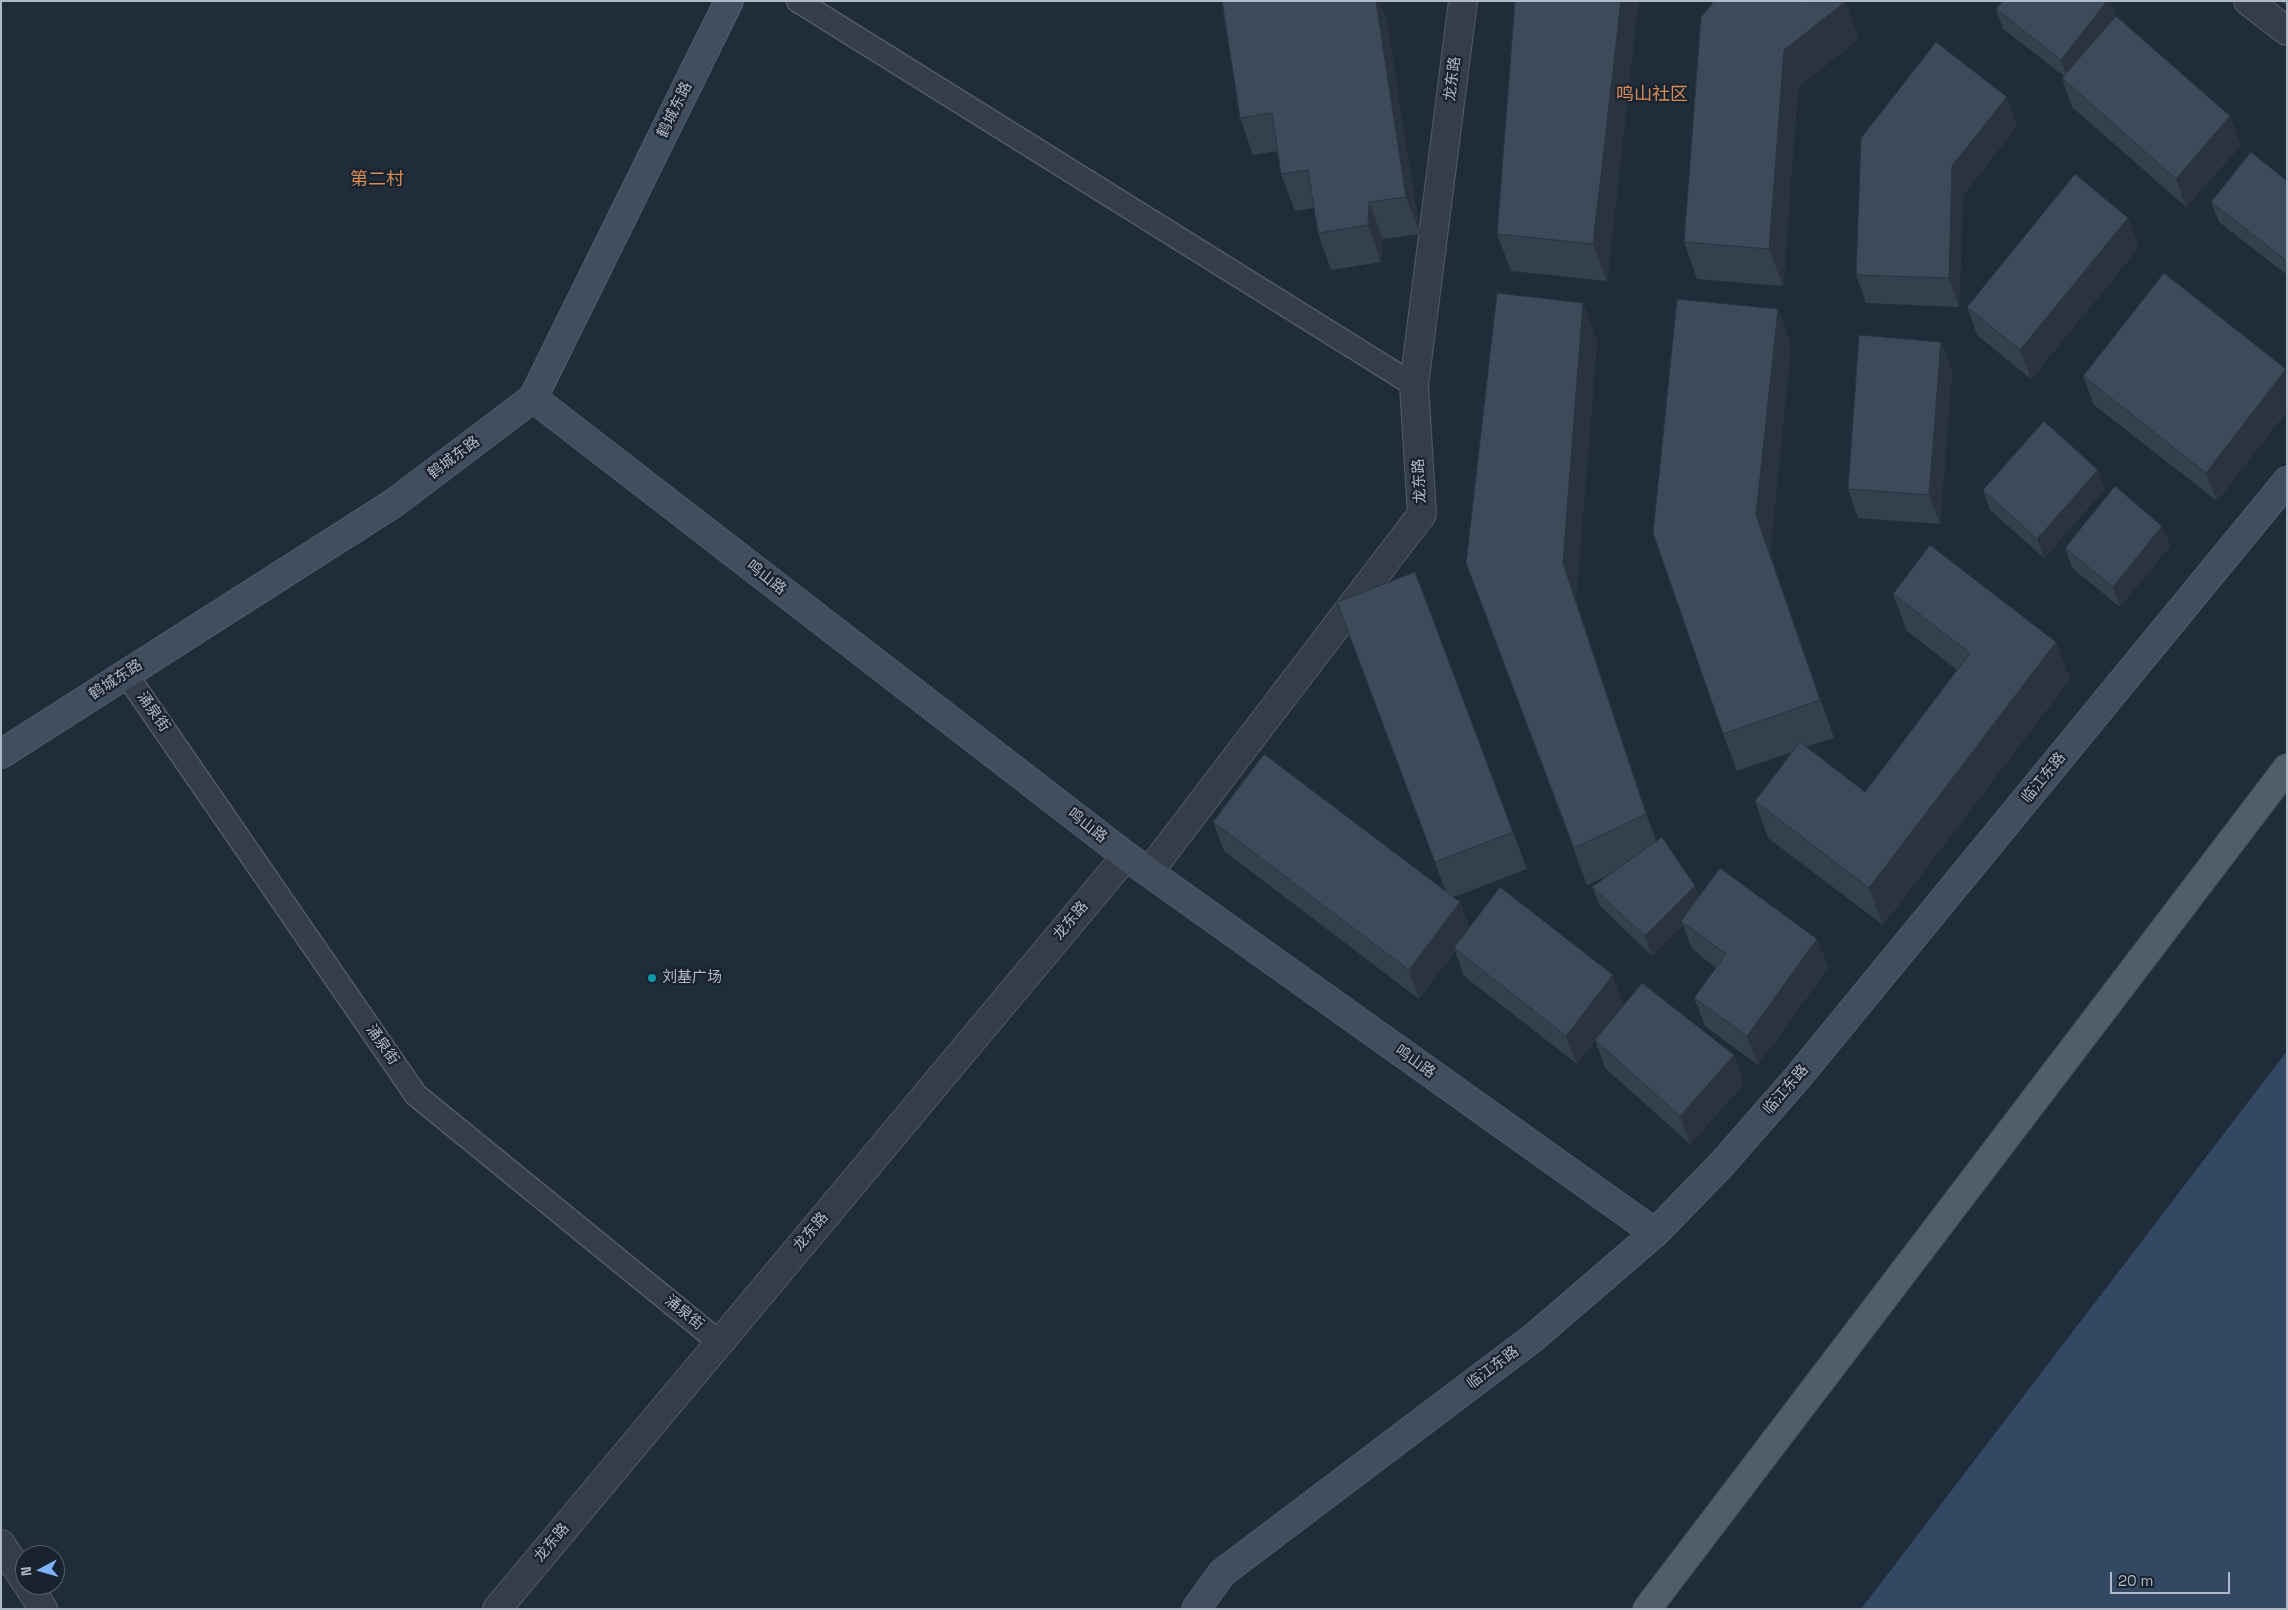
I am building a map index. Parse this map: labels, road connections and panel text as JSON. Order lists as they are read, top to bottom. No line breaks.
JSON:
{"streets":{"street":["龙东路","鹤城东路","鸣山路","临江东路"],"lane":["涌泉街"]},"crossings":[["龙东路","鸣山路"],["龙东路","涌泉街"],["鹤城东路","鸣山路"],["鹤城东路","涌泉街"],["鸣山路","临江东路"]],"districts":["鸣山社区","第二村"],"places":["刘基广场"],"scale_bar":"20 m","north":"left"}
